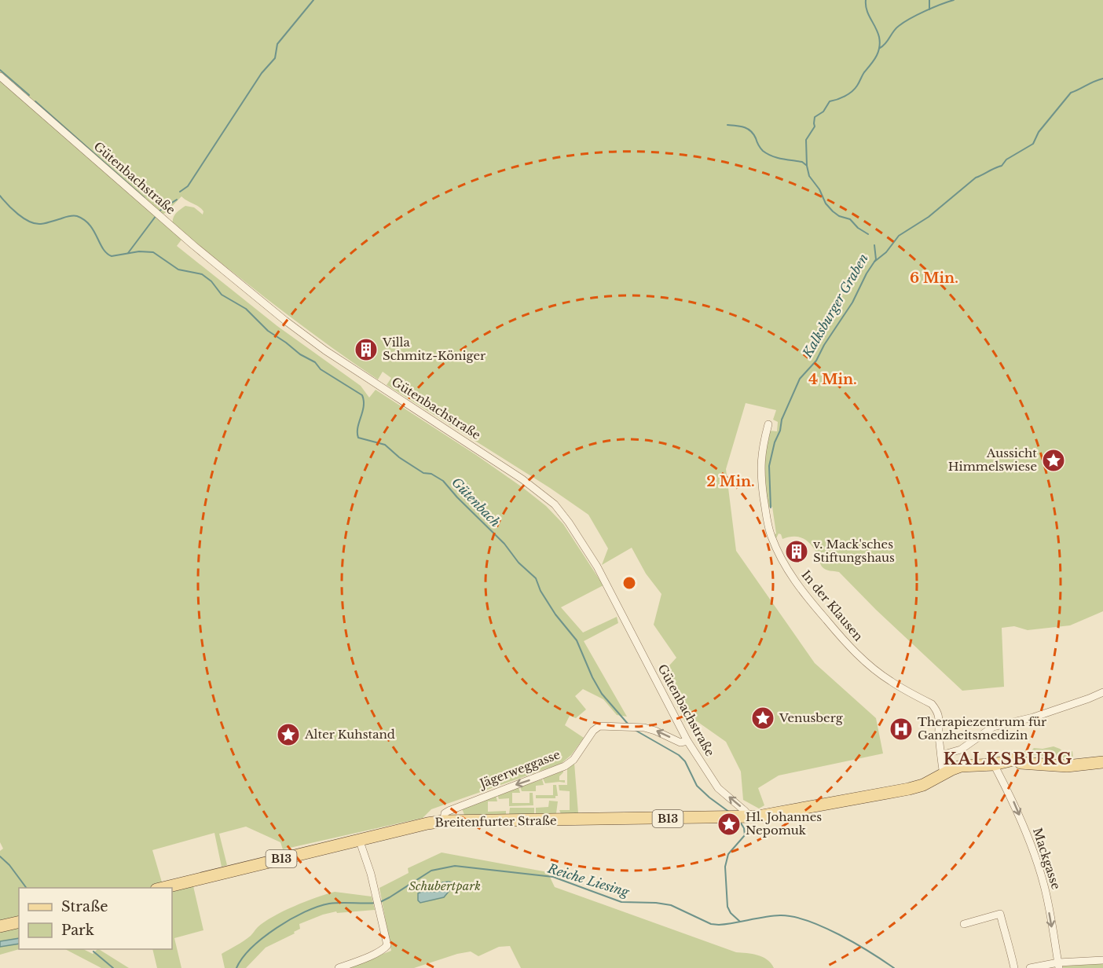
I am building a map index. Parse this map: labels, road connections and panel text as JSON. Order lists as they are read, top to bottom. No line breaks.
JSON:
{"streets":{"main road":["B13","Breitenfurter Straße"],"street":["Gütenbachstraße","In der Klausen","Jägerweggasse","Mackgasse"]},"crossings":[["Gütenbachstraße","Jägerweggasse"],["Gütenbachstraße","B13"],["Gütenbachstraße","Breitenfurter Straße"],["In der Klausen","B13"],["Jägerweggasse","Breitenfurter Straße"],["B13","Breitenfurter Straße"],["B13","Mackgasse"]],"one_way":["Jägerweggasse","Mackgasse"],"districts":["KALKSBURG"],"water":["Kalksburger Graben","Gütenbach","Reiche Liesing"],"parks":["Schubertpark"],"places":{"building":["Villa Schmitz-Königer","v. Mack'sches Stiftungshaus"],"place":["Aussicht Himmelswiese","Venusberg","Alter Kuhstand","Hl. Johannes Nepomuk"],"hospital":["Therapiezentrum für Ganzheitsmedizin"]},"legend":["Straße","Park"],"rings":["6 Min.","4 Min.","2 Min."]}
